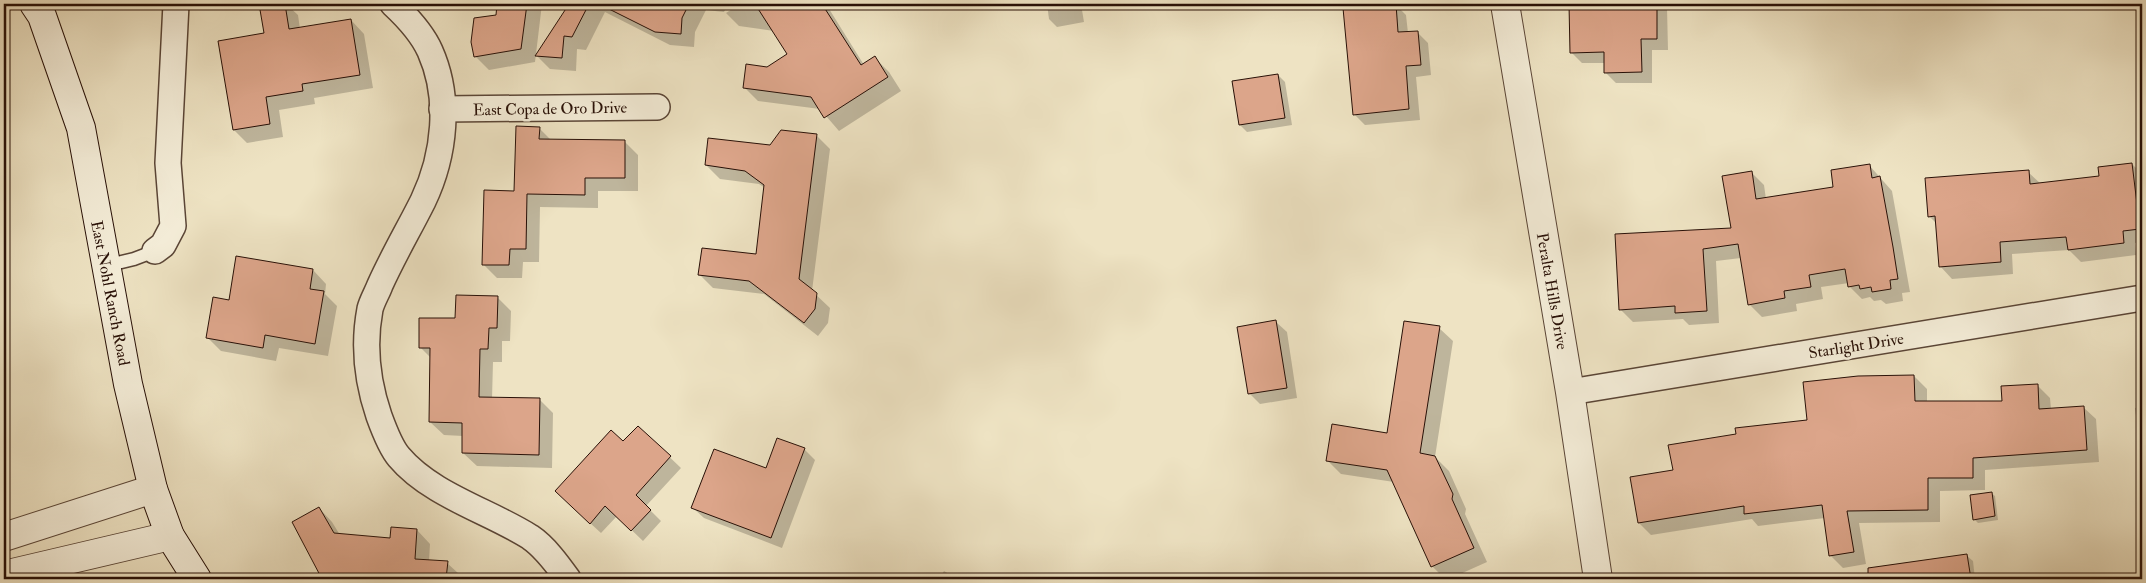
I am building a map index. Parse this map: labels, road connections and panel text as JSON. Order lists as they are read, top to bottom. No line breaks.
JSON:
{"streets":{"street":["East Copa de Oro Drive","Peralta Hills Drive","East Nohl Ranch Road","Starlight Drive"]},"crossings":[["Peralta Hills Drive","Starlight Drive"]]}
